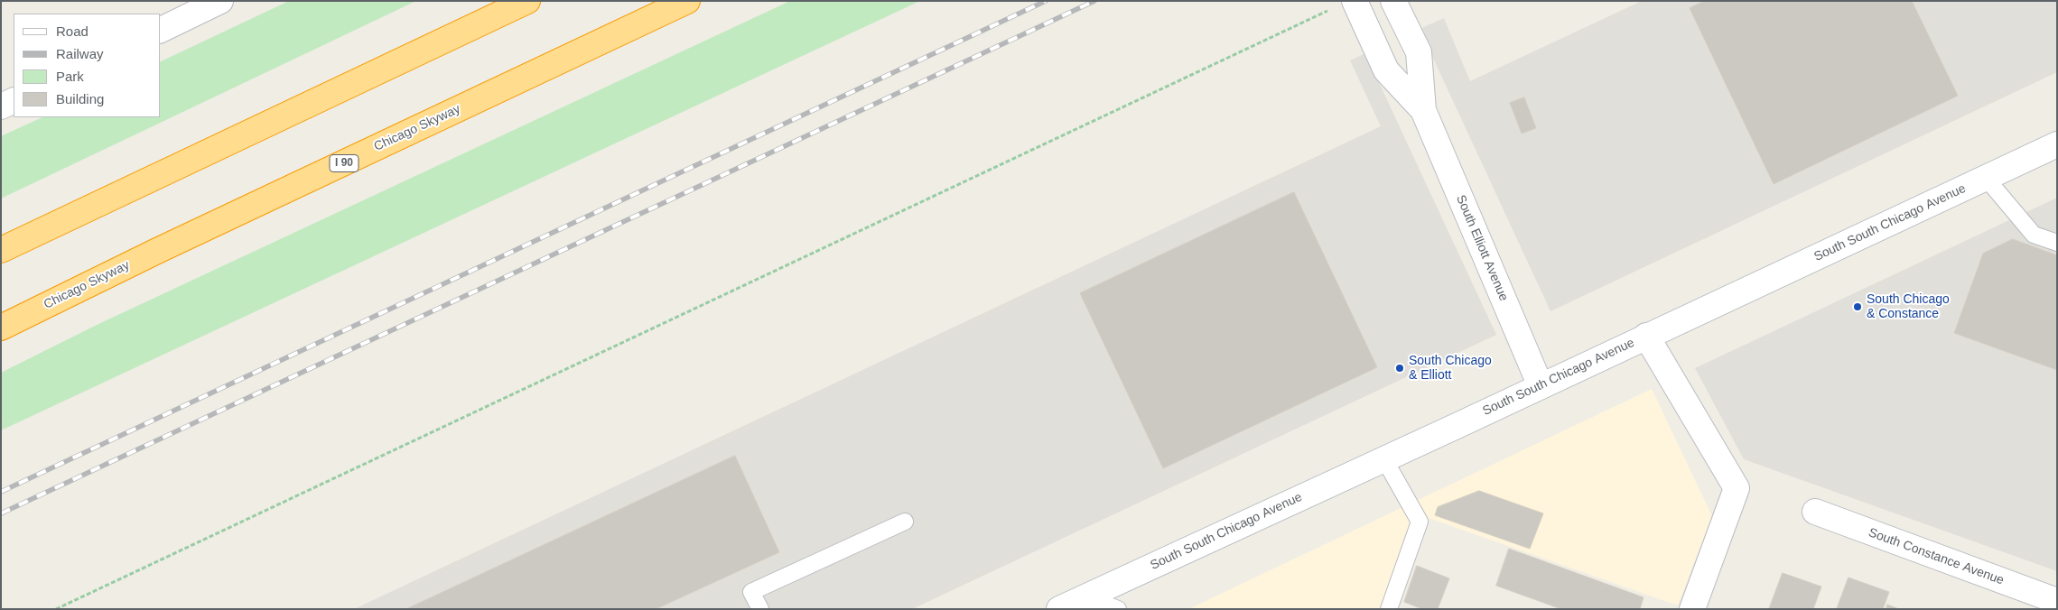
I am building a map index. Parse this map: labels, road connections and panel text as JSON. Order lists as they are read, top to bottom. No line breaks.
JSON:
{"streets":{"highway":["Chicago Skyway","I 90"],"street":["South South Chicago Avenue","South Elliott Avenue","South Constance Avenue"]},"crossings":[["South South Chicago Avenue","South Elliott Avenue"]],"places":["South Chicago & Constance","South Chicago & Elliott"],"legend":["Road","Railway","Park","Building"]}
